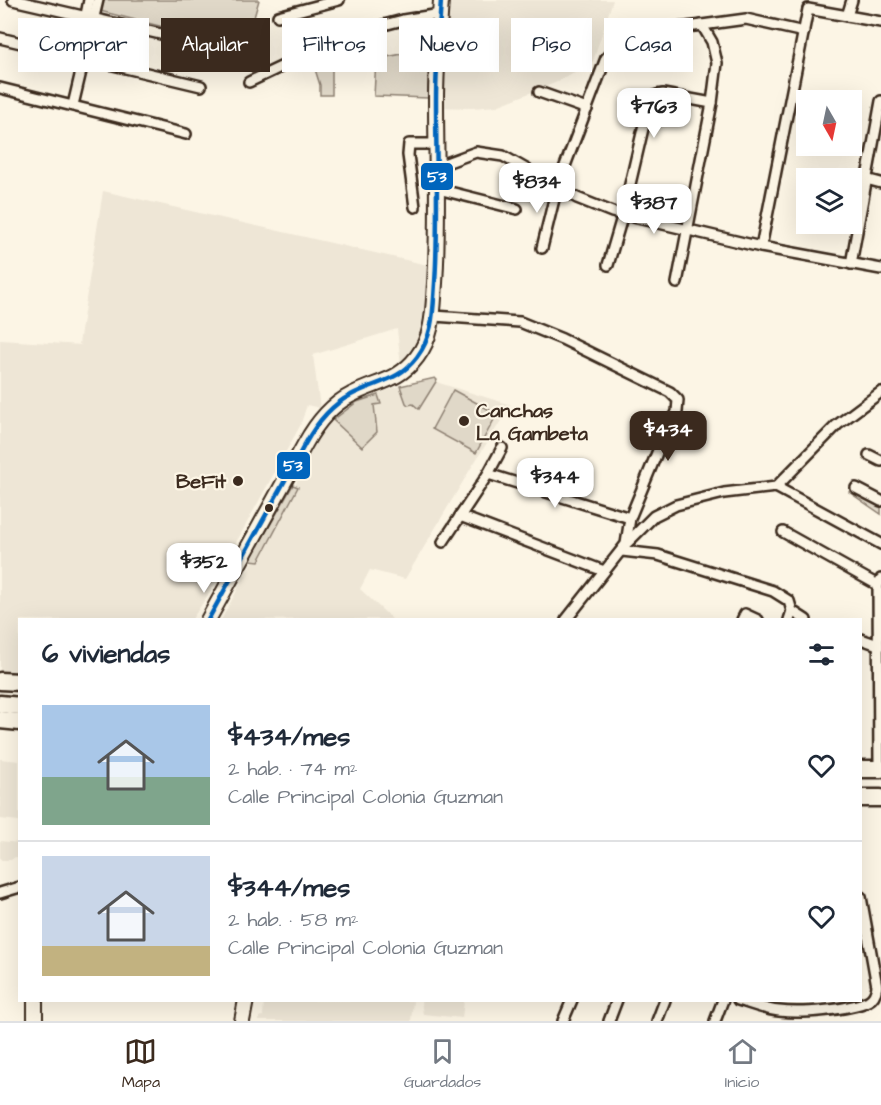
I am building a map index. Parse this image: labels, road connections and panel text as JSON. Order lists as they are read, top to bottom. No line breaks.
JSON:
{"places":["Canchas La Gambeta","BeFit"],"lines":["transit line 53"],"north":"bottom","page":{"chip":["Comprar","Alquilar","Filtros","Nuevo","Piso","Casa"],"price":["$763","$834","$387","$434","$344","$352"],"heading":"6 viviendas","list":[{"name":"$434/mes","note":"2 hab. · 74 m² · Calle Principal Colonia Guzman"},{"name":"$344/mes","note":"2 hab. · 58 m² · Calle Principal Colonia Guzman"}],"tabs":["Mapa","Guardados","Inicio"]}}
